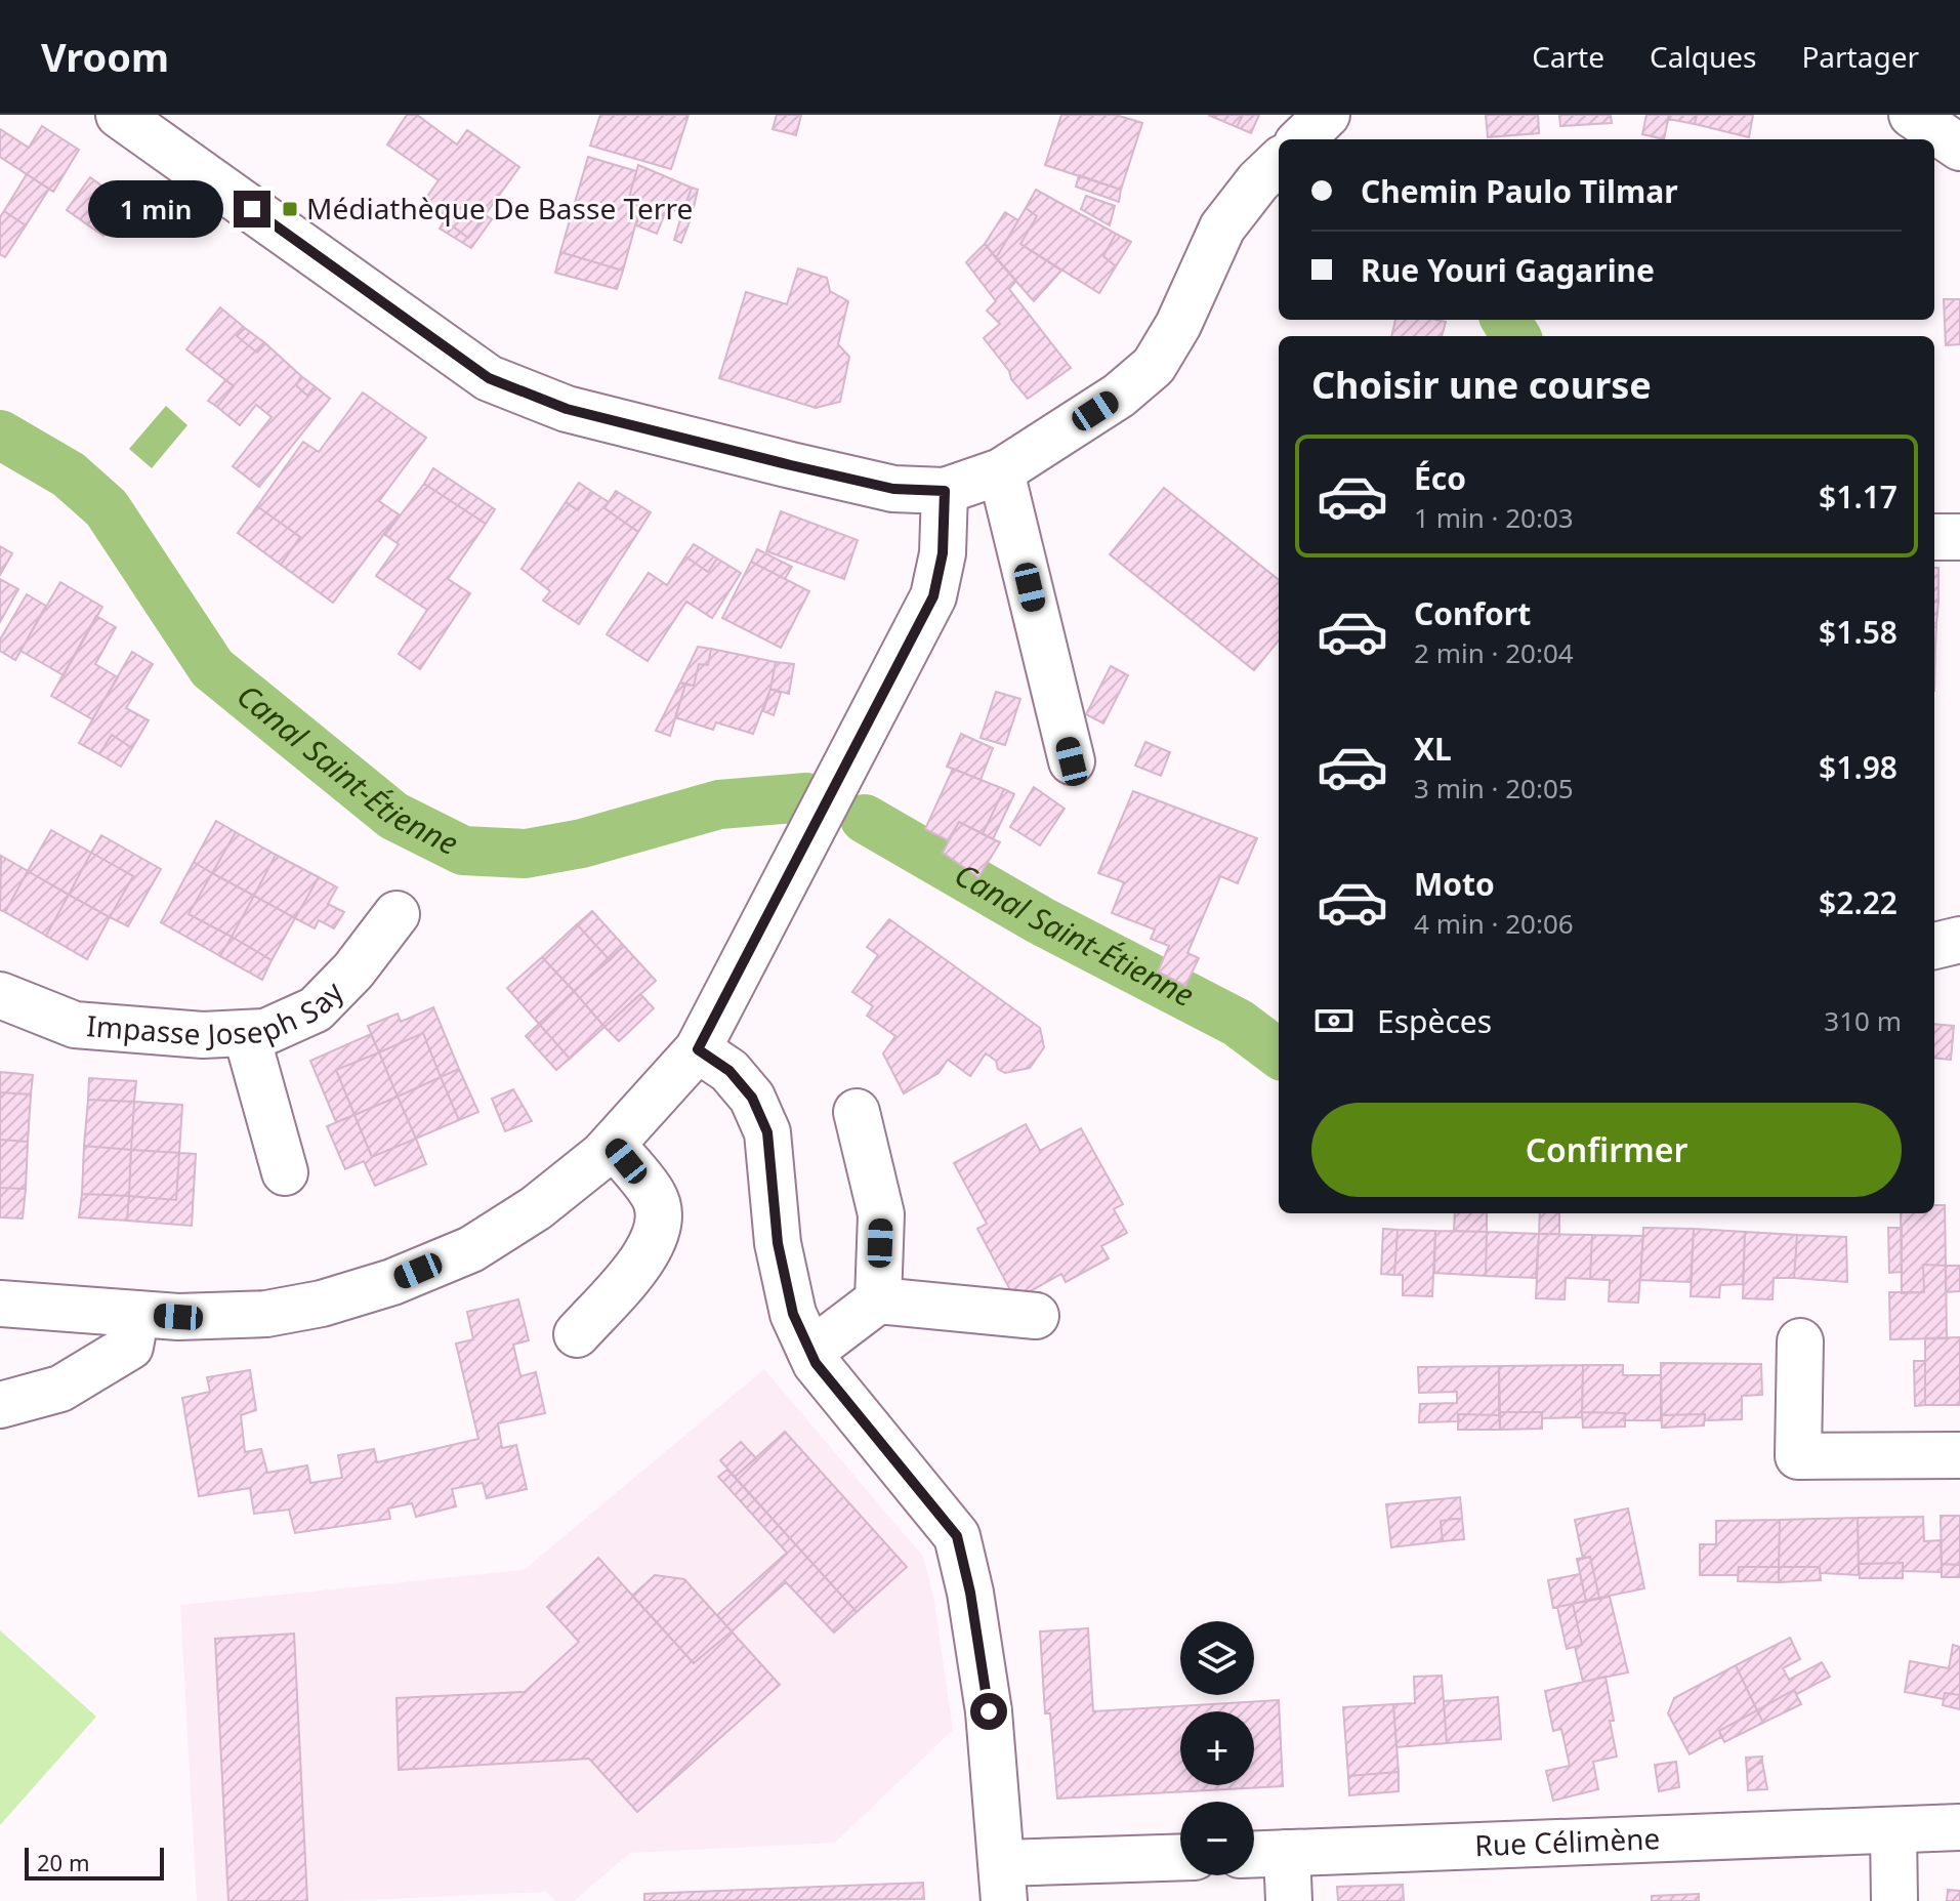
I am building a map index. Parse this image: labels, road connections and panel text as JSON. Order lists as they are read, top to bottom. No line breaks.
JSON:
{"streets":{"street":["Impasse Joseph Say","Rue Célimène"]},"water":["Canal Saint-Étienne"],"places":{"transit":["Médiathèque De Basse Terre"]},"scale_bar":"20 m","page":{"header":"Vroom","nav":["Carte","Calques","Partager"],"banner":["Chemin Paulo Tilmar","Rue Youri Gagarine"],"bubble":"1 min","heading":"Choisir une course","list":[{"name":"Éco","note":"1 min · 20:03","value":"$1.17"},{"name":"Confort","note":"2 min · 20:04","value":"$1.58"},{"name":"XL","note":"3 min · 20:05","value":"$1.98"},{"name":"Moto","note":"4 min · 20:06","value":"$2.22"}],"pay":["Espèces","310 m"],"buttons":"Confirmer","map_buttons":["+","−"],"scale":"20 m"}}
